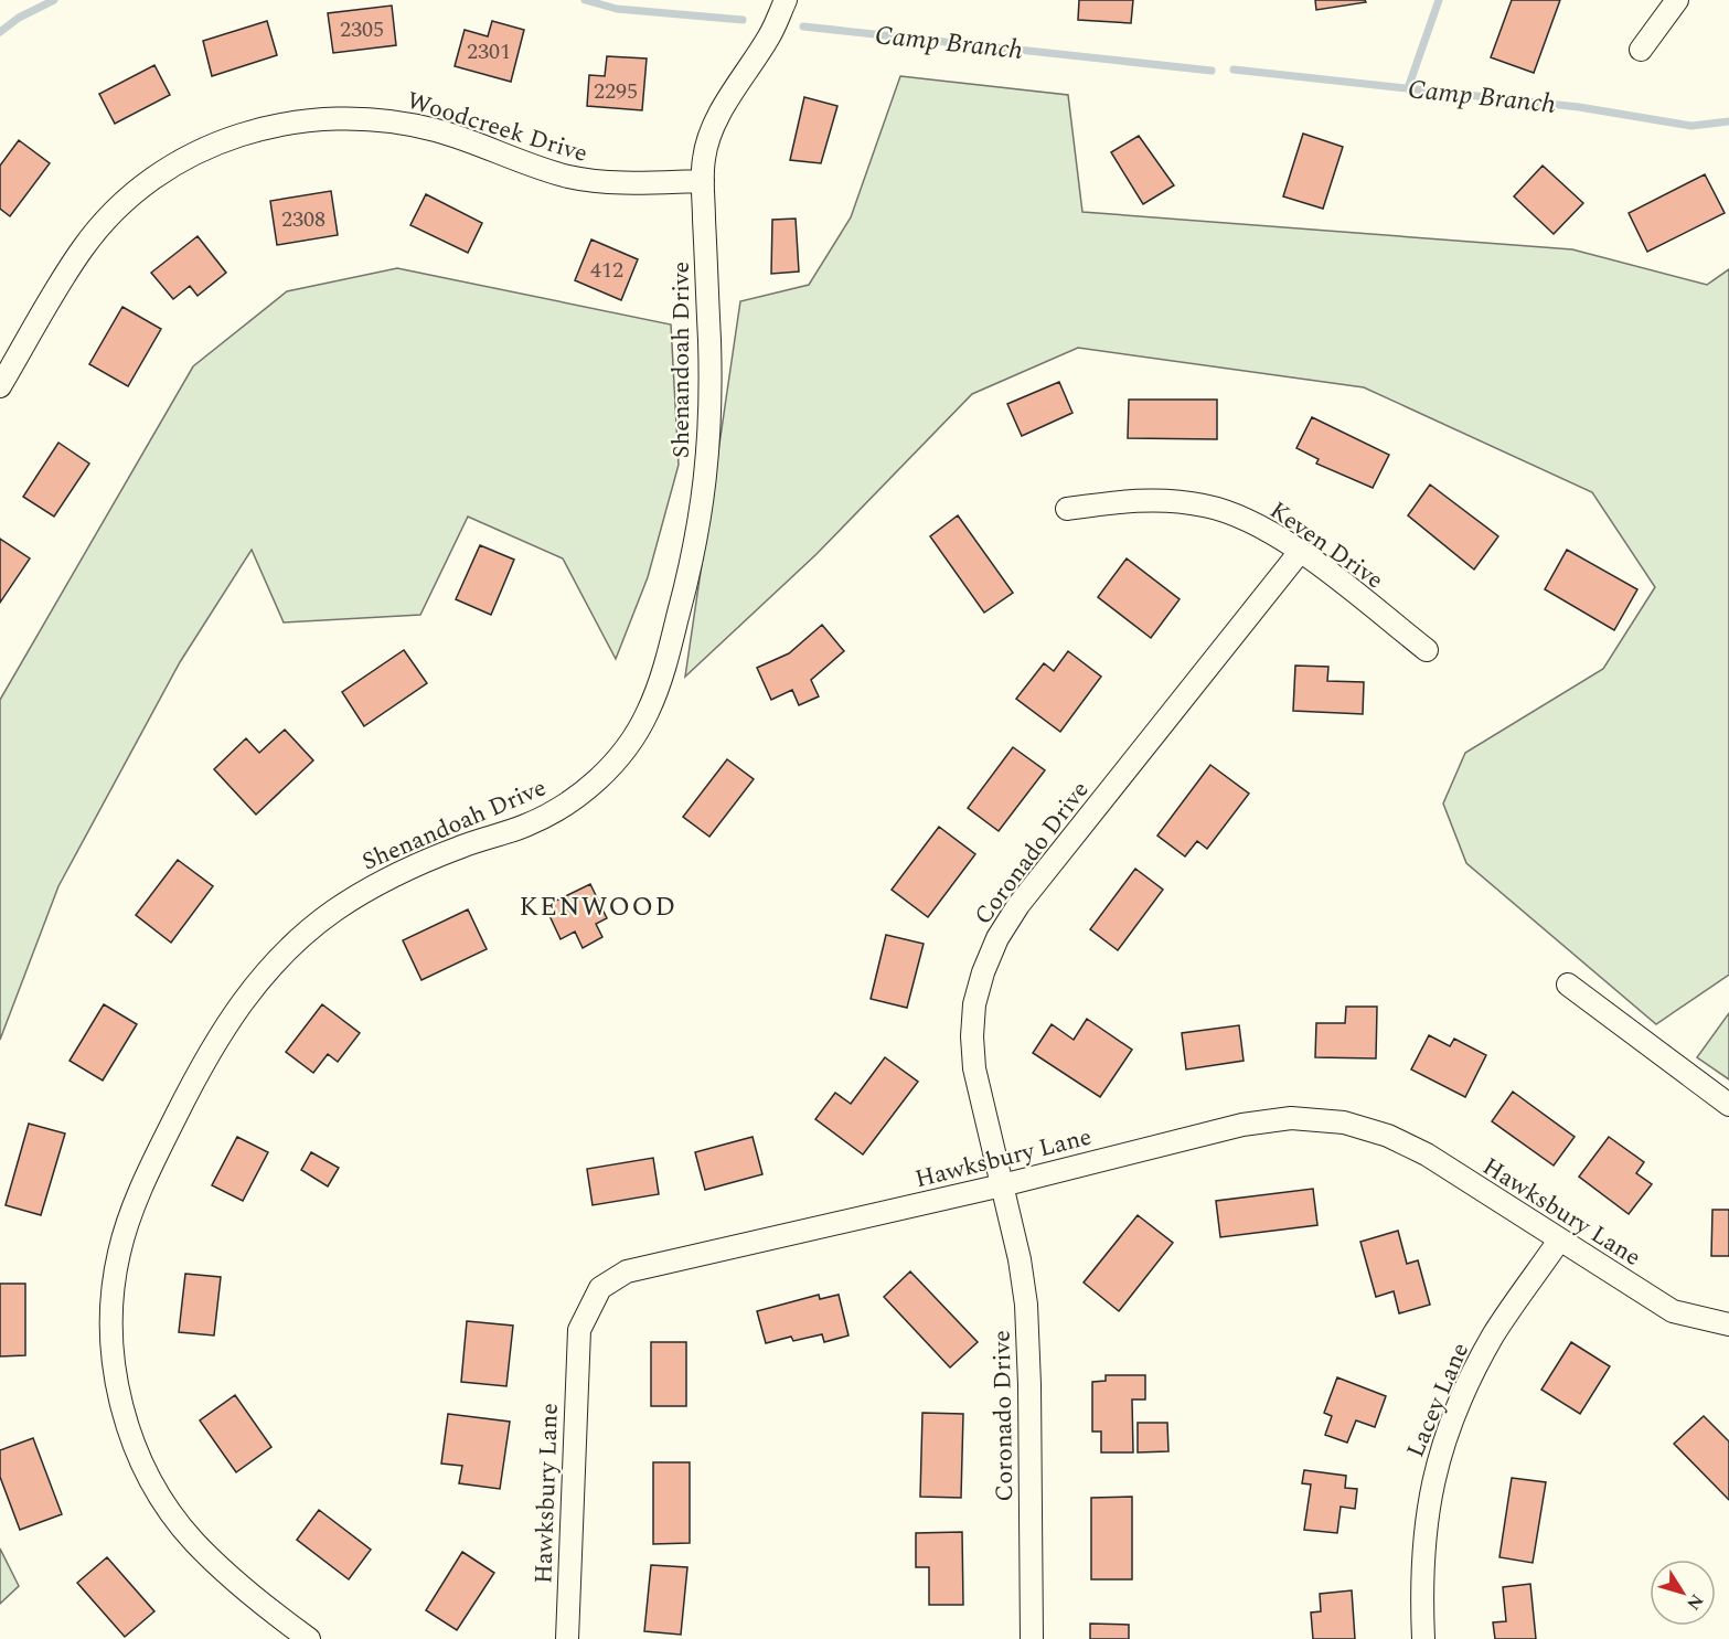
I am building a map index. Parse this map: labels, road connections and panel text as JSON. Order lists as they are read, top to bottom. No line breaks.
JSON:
{"streets":{"street":["Woodcreek Drive","Shenandoah Drive","Keven Drive","Coronado Drive","Hawksbury Lane","Lacey Lane"]},"crossings":[["Woodcreek Drive","Shenandoah Drive"],["Keven Drive","Coronado Drive"],["Coronado Drive","Hawksbury Lane"],["Hawksbury Lane","Lacey Lane"]],"districts":["KENWOOD"],"water":["Camp Branch"],"house_numbers":["2305","2301","2295","2308","412"],"north":"bottom right"}
